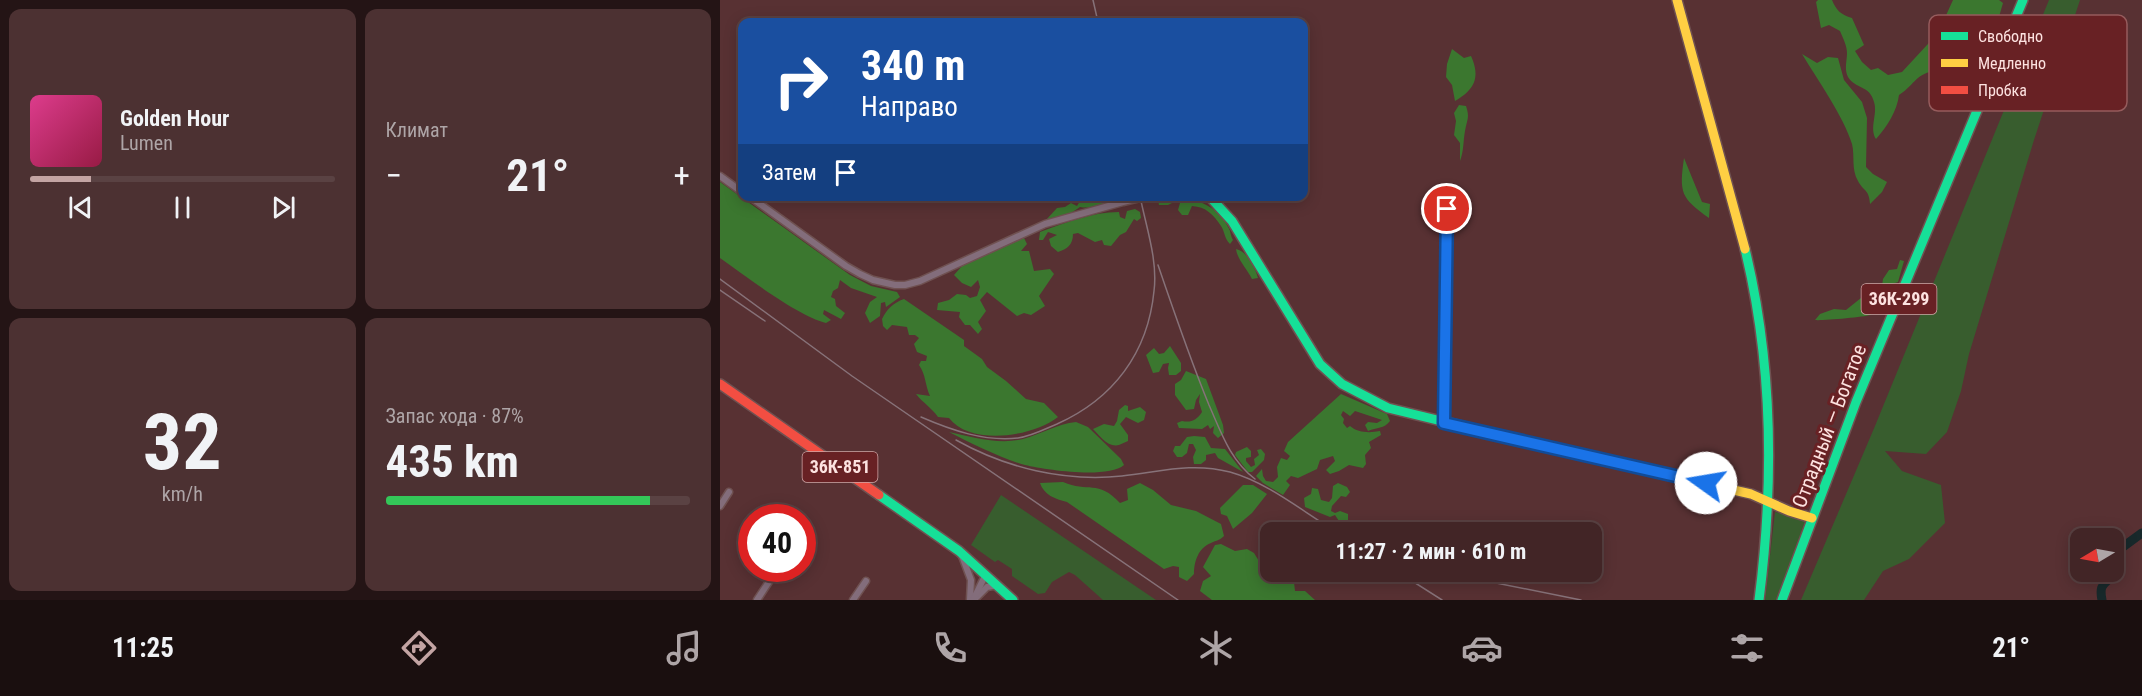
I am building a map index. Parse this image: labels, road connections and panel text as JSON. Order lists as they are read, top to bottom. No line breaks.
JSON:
{"streets":{"street":["36К-299","Отрадный — Богатое","36К-851"]},"legend":["Свободно","Медленно","Пробка"],"north":"left","page":{"tile":["Климат",["32","km/h"],["Запас хода · 87%","435 km"]],"turn":["340 m","Направо"],"song":["Golden Hour","Lumen"],"then":"Затем","heat":["−","21°","+"],"limit":"40","trip":"11:27 · 2 мин · 610 m","tabs":["11:25","21°"]}}
